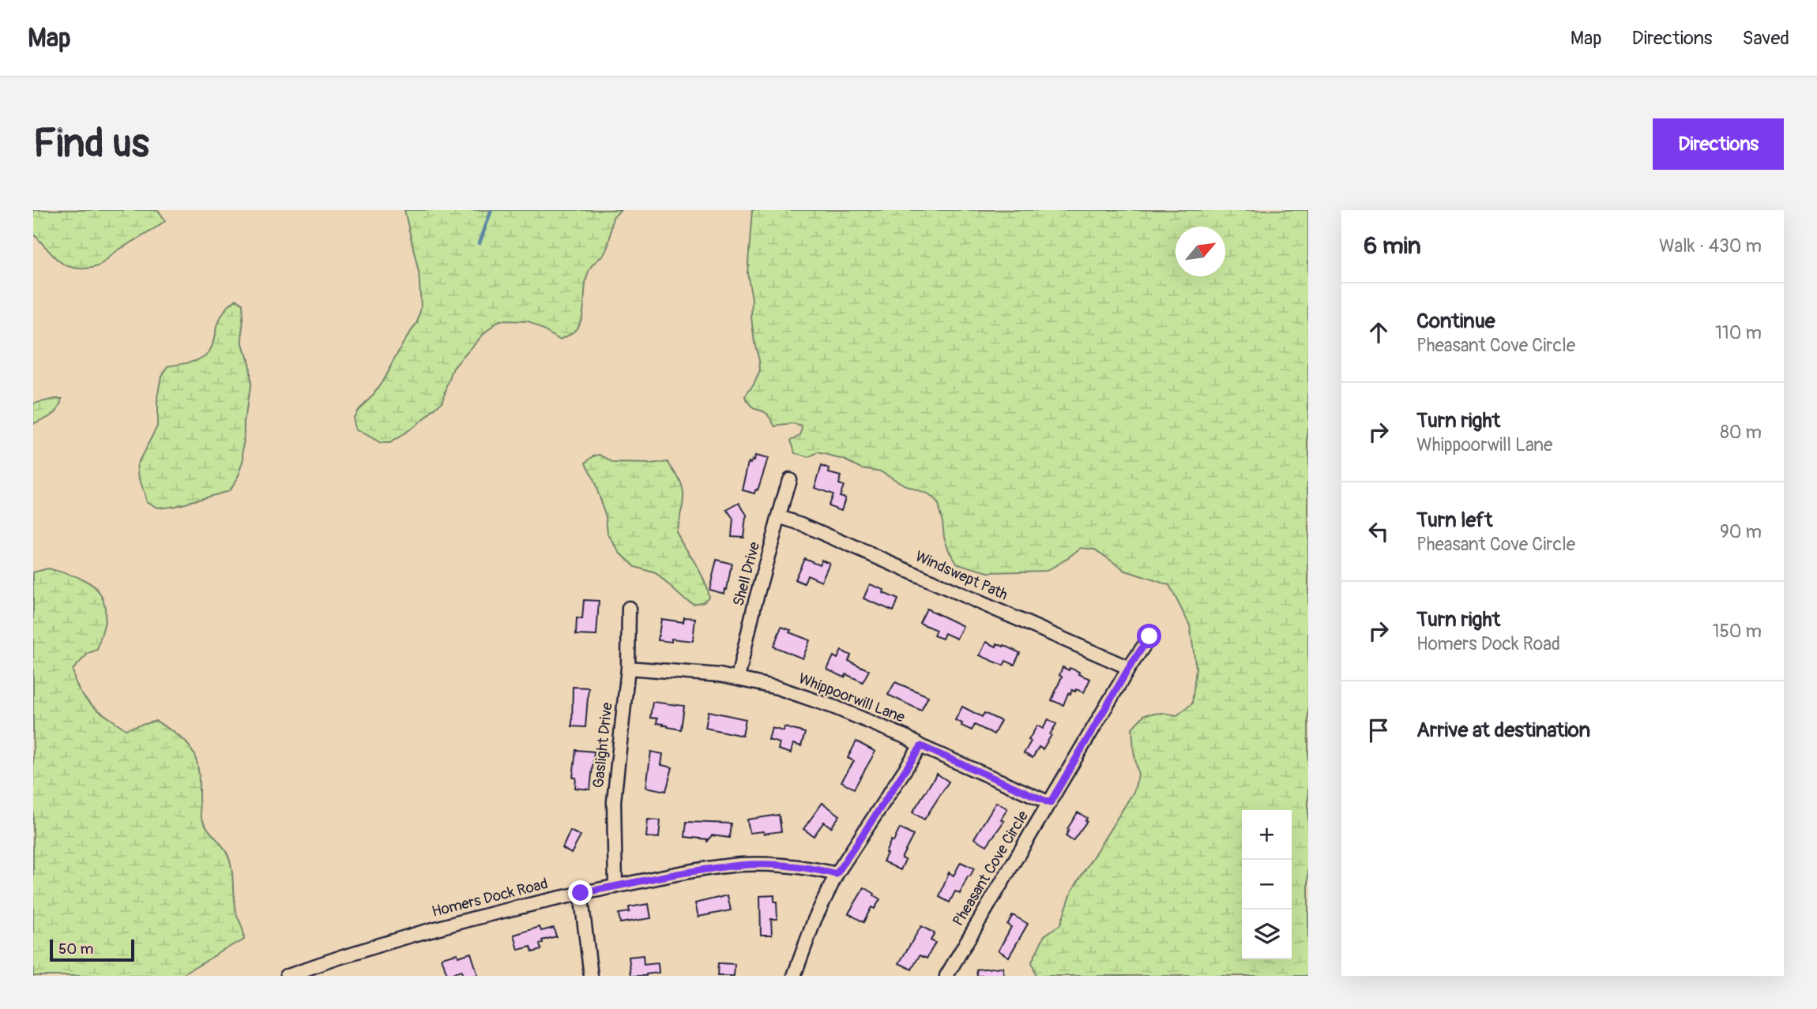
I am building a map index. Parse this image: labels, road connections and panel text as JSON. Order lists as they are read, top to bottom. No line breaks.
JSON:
{"streets":{"street":["Shell Drive","Windswept Path","Whippoorwill Lane","Gaslight Drive","Pheasant Cove Circle","Homers Dock Road"]},"crossings":[["Shell Drive","Windswept Path"],["Shell Drive","Whippoorwill Lane"],["Windswept Path","Pheasant Cove Circle"],["Whippoorwill Lane","Gaslight Drive"],["Whippoorwill Lane","Pheasant Cove Circle"],["Gaslight Drive","Homers Dock Road"]],"scale_bar":"50 m","north":"top right","page":{"header":"Map","nav":["Map","Directions","Saved"],"buttons":"Directions","title":"Find us","heading":["6 min","Walk · 430 m"],"list":[["Continue","Pheasant Cove Circle","110 m"],["Turn right","Whippoorwill Lane","80 m"],["Turn left","Pheasant Cove Circle","90 m"],["Turn right","Homers Dock Road","150 m"],"Arrive at destination"],"map_buttons":["+","−"],"scale":"50 m"}}
